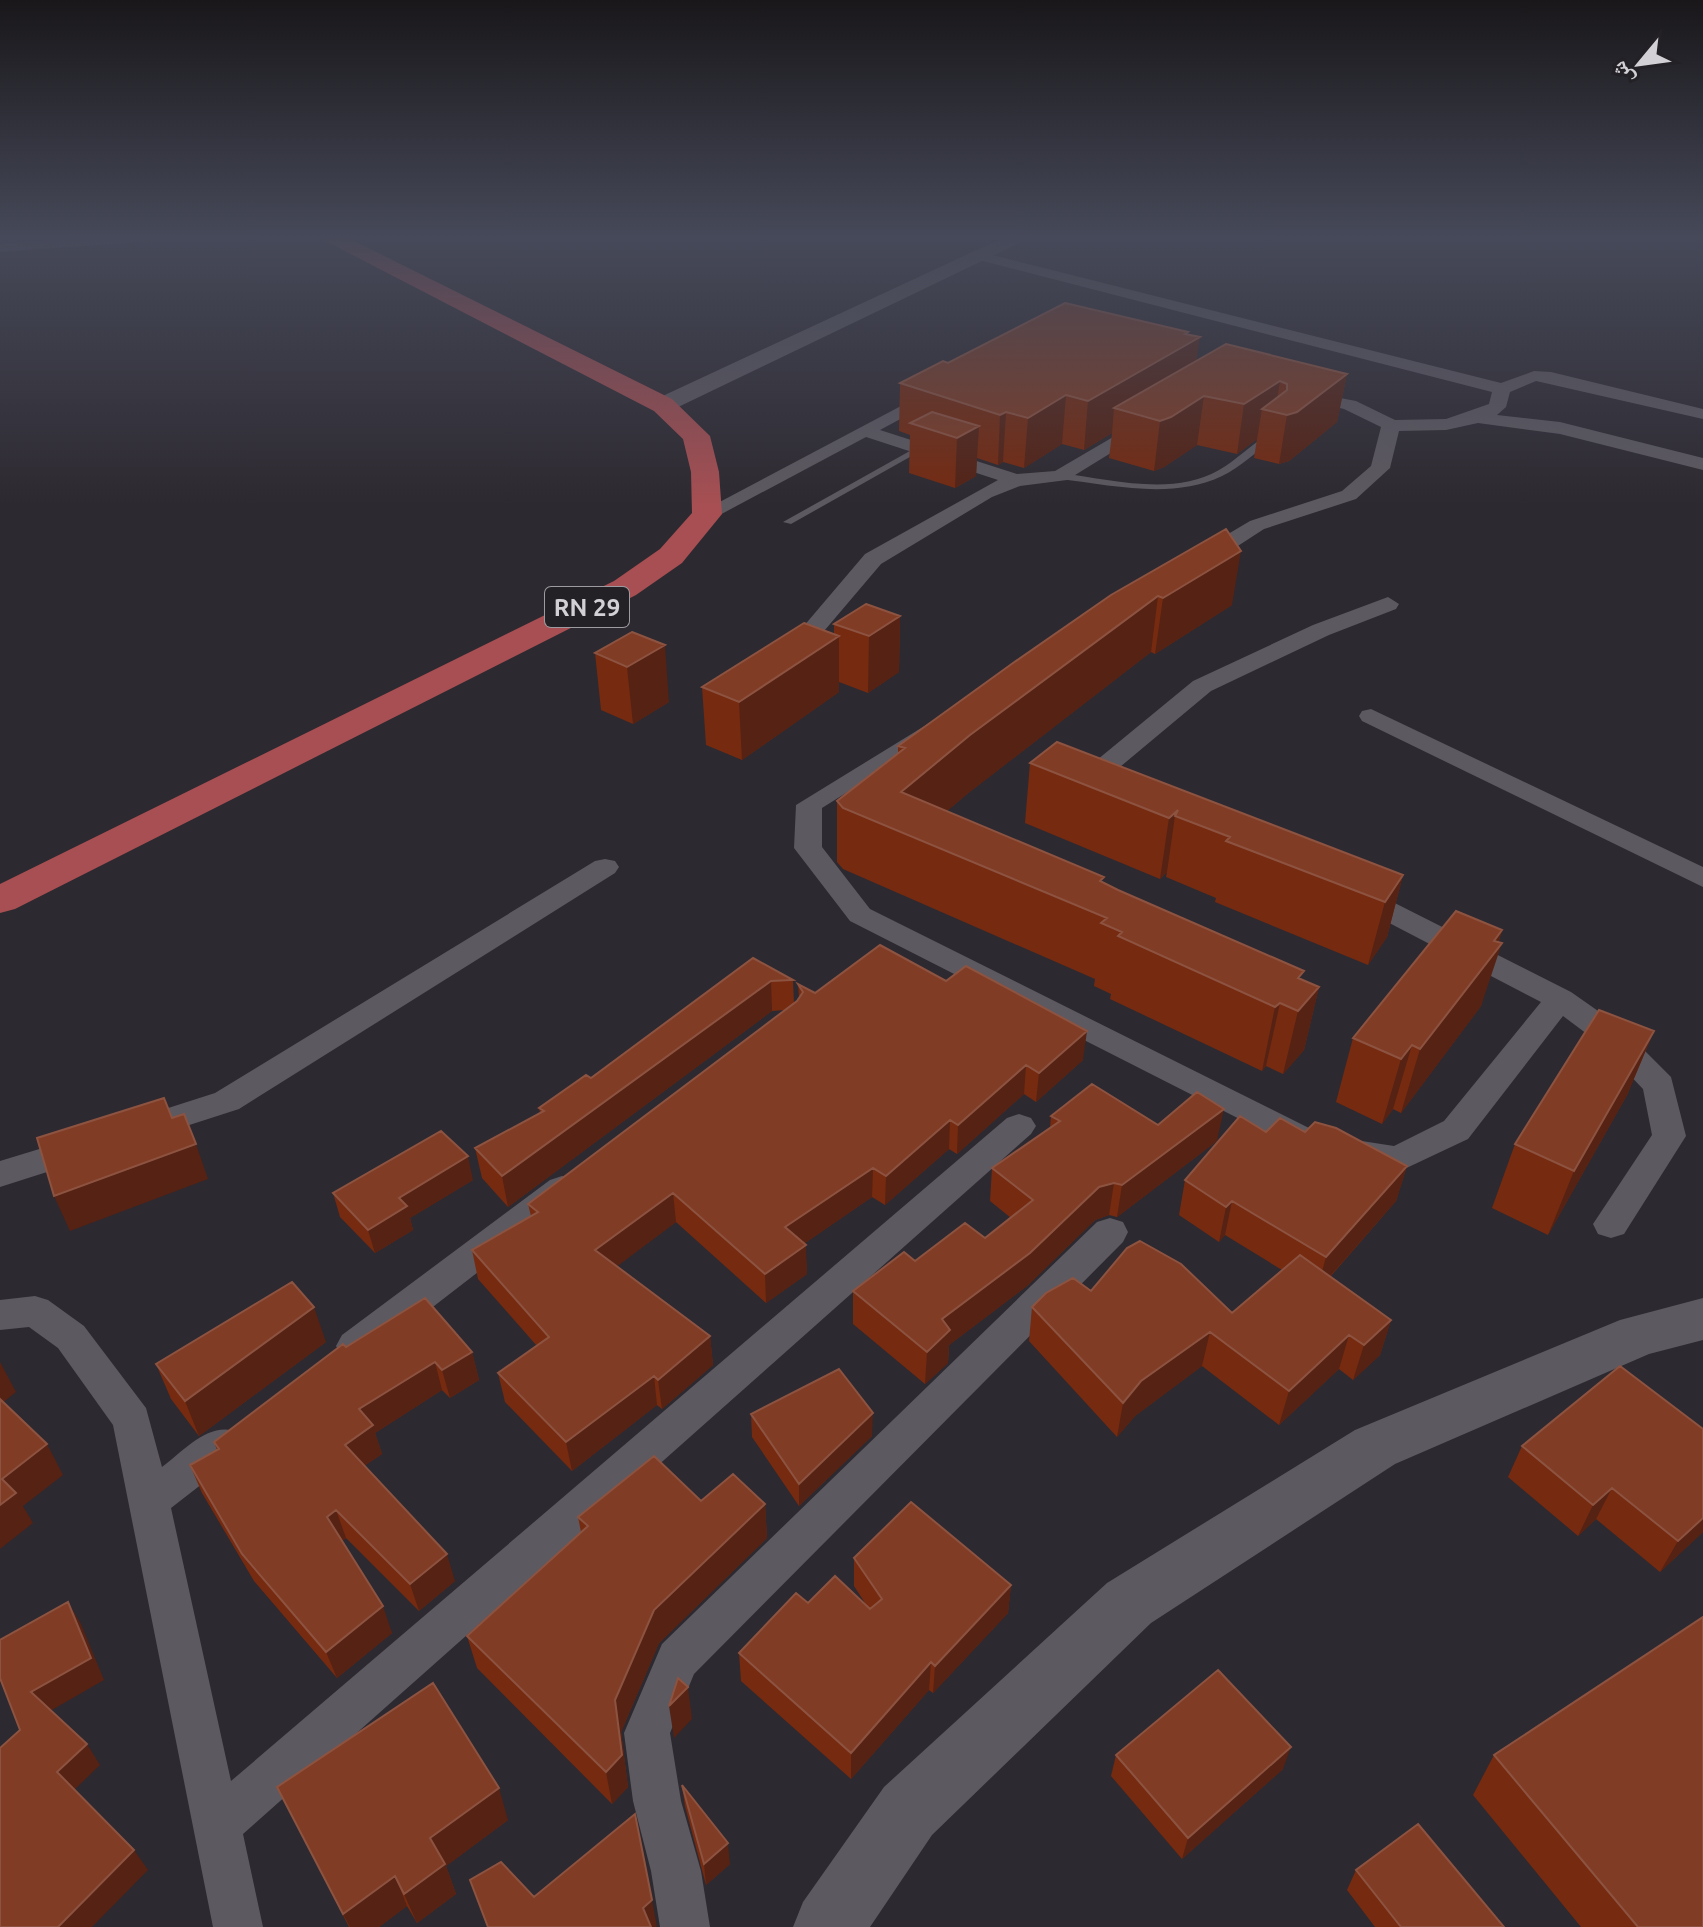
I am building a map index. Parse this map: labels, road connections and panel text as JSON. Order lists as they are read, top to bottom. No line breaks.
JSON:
{"streets":{"main road":["RN 29"]},"north":"bottom left"}
